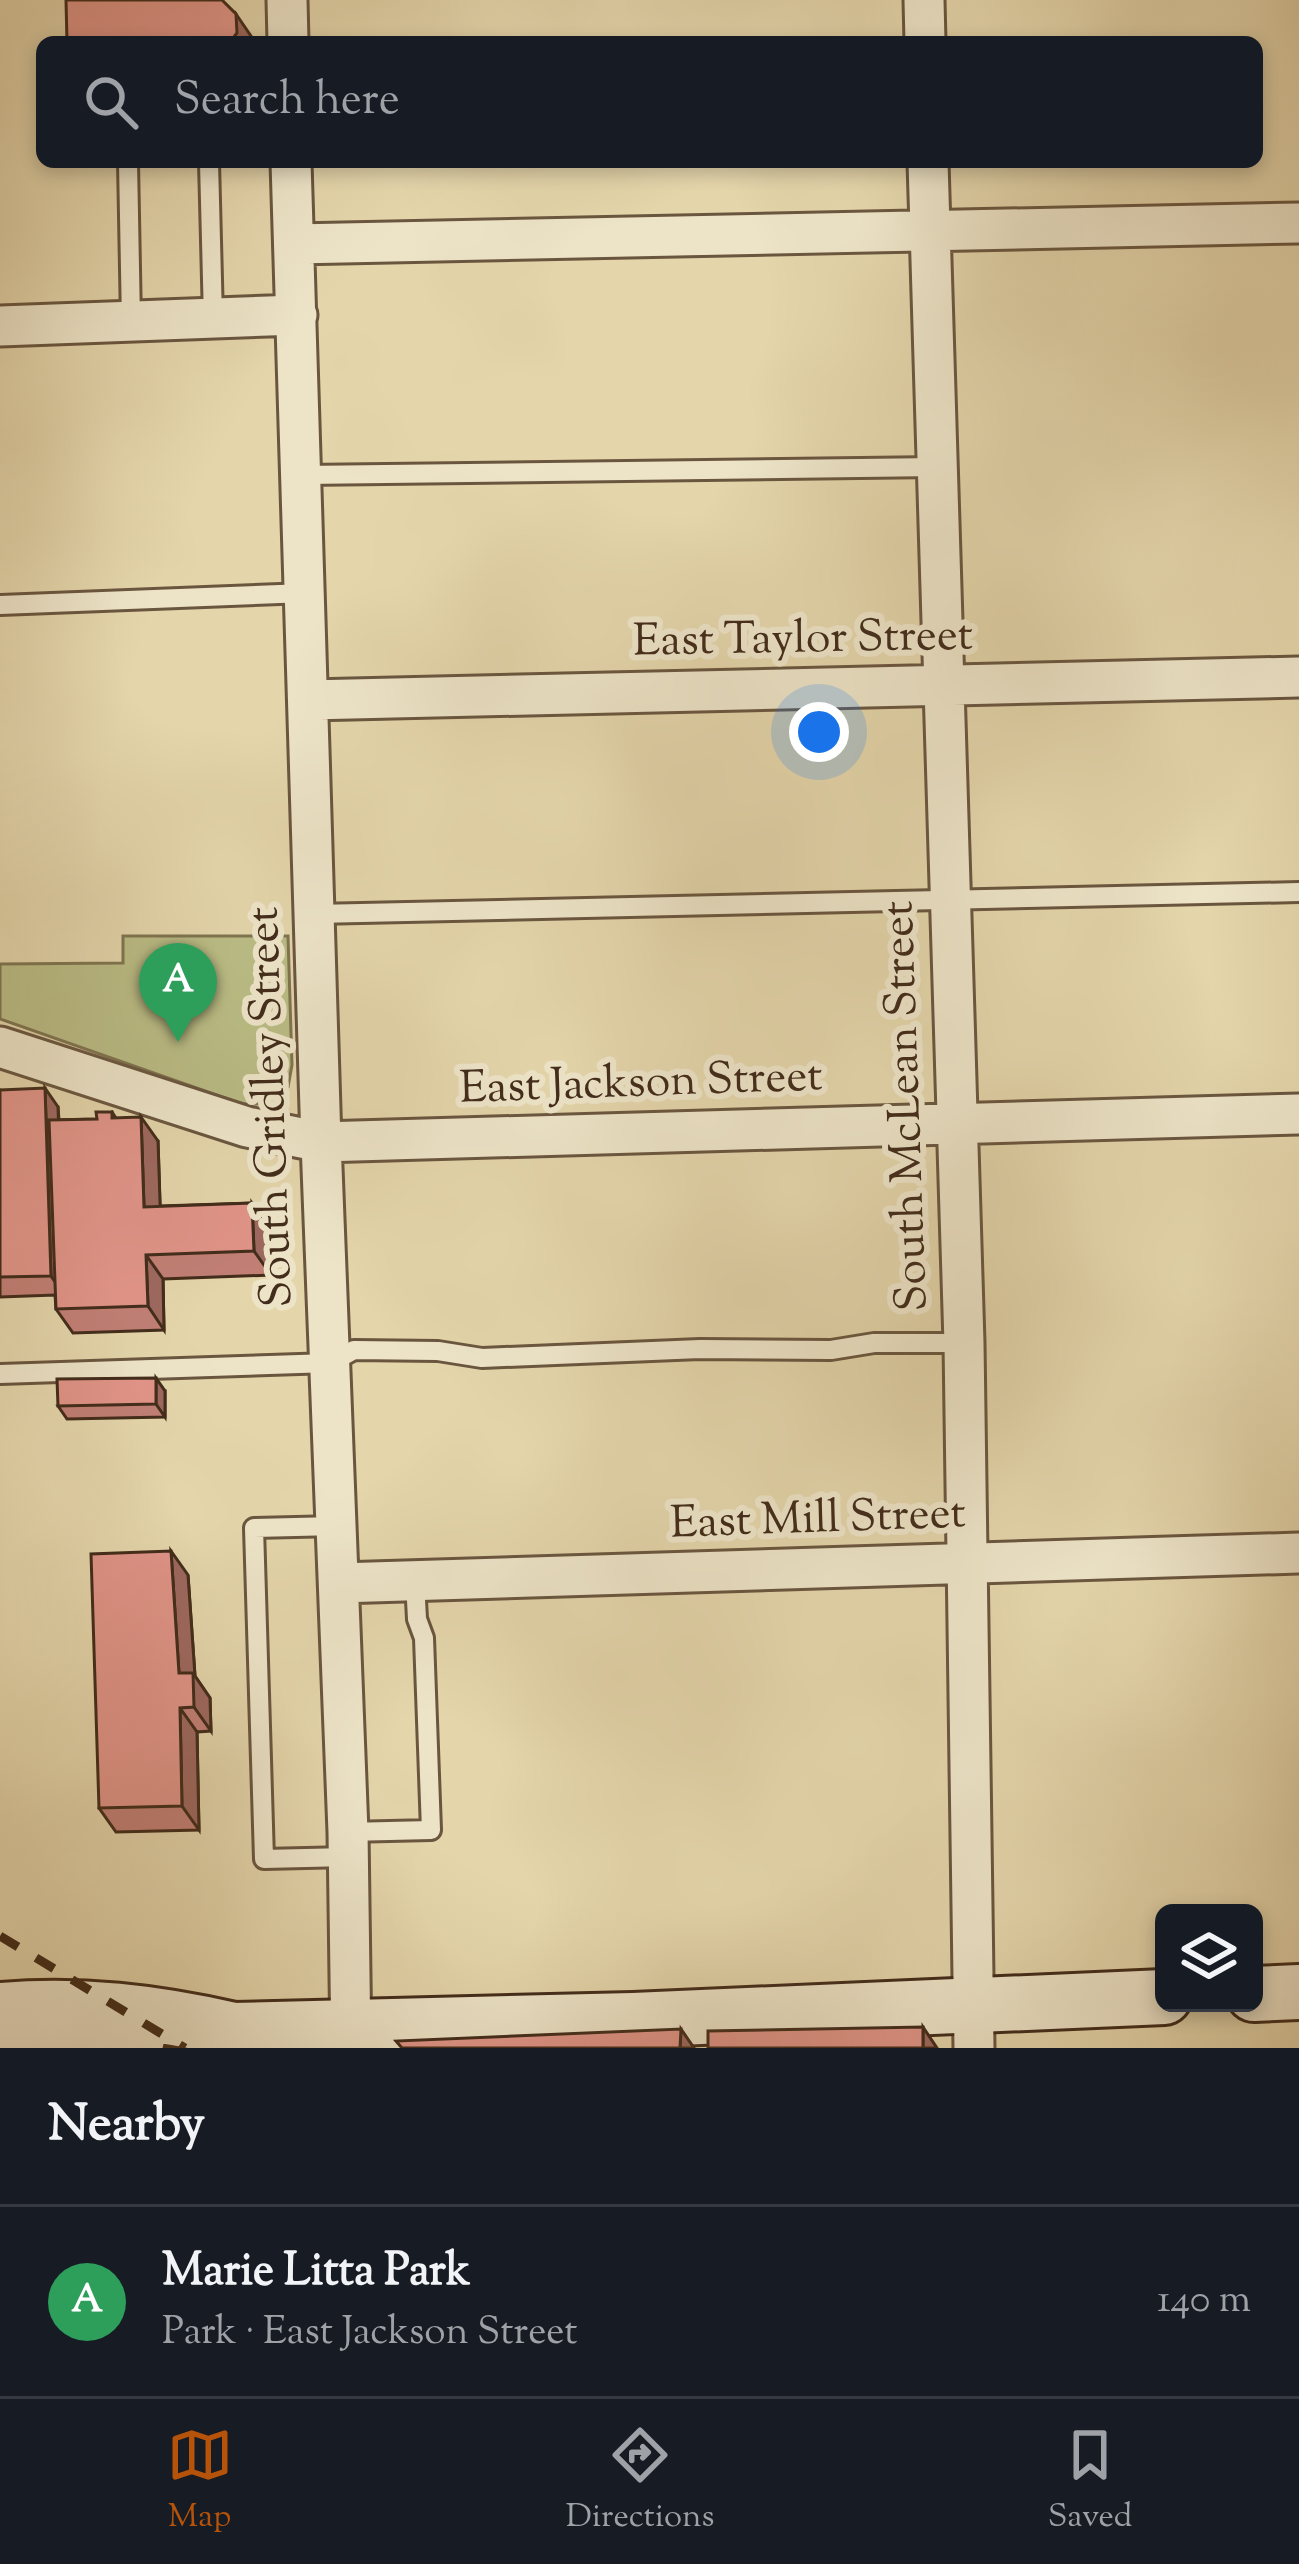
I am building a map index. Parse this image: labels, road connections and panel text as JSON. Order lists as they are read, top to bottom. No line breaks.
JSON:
{"streets":{"street":["East Taylor Street","East Jackson Street","South McLean Street","South Gridley Street","East Mill Street"]},"crossings":[["East Taylor Street","South McLean Street"],["East Taylor Street","South Gridley Street"],["East Jackson Street","South McLean Street"],["East Jackson Street","South Gridley Street"],["South McLean Street","East Mill Street"],["South Gridley Street","East Mill Street"]],"page":{"search":"Search here","pins":"A","heading":"Nearby","list":[{"mark":"A","name":"Marie Litta Park","note":"Park · East Jackson Street","value":"140 m"}],"nav":["Map","Directions","Saved"]}}
